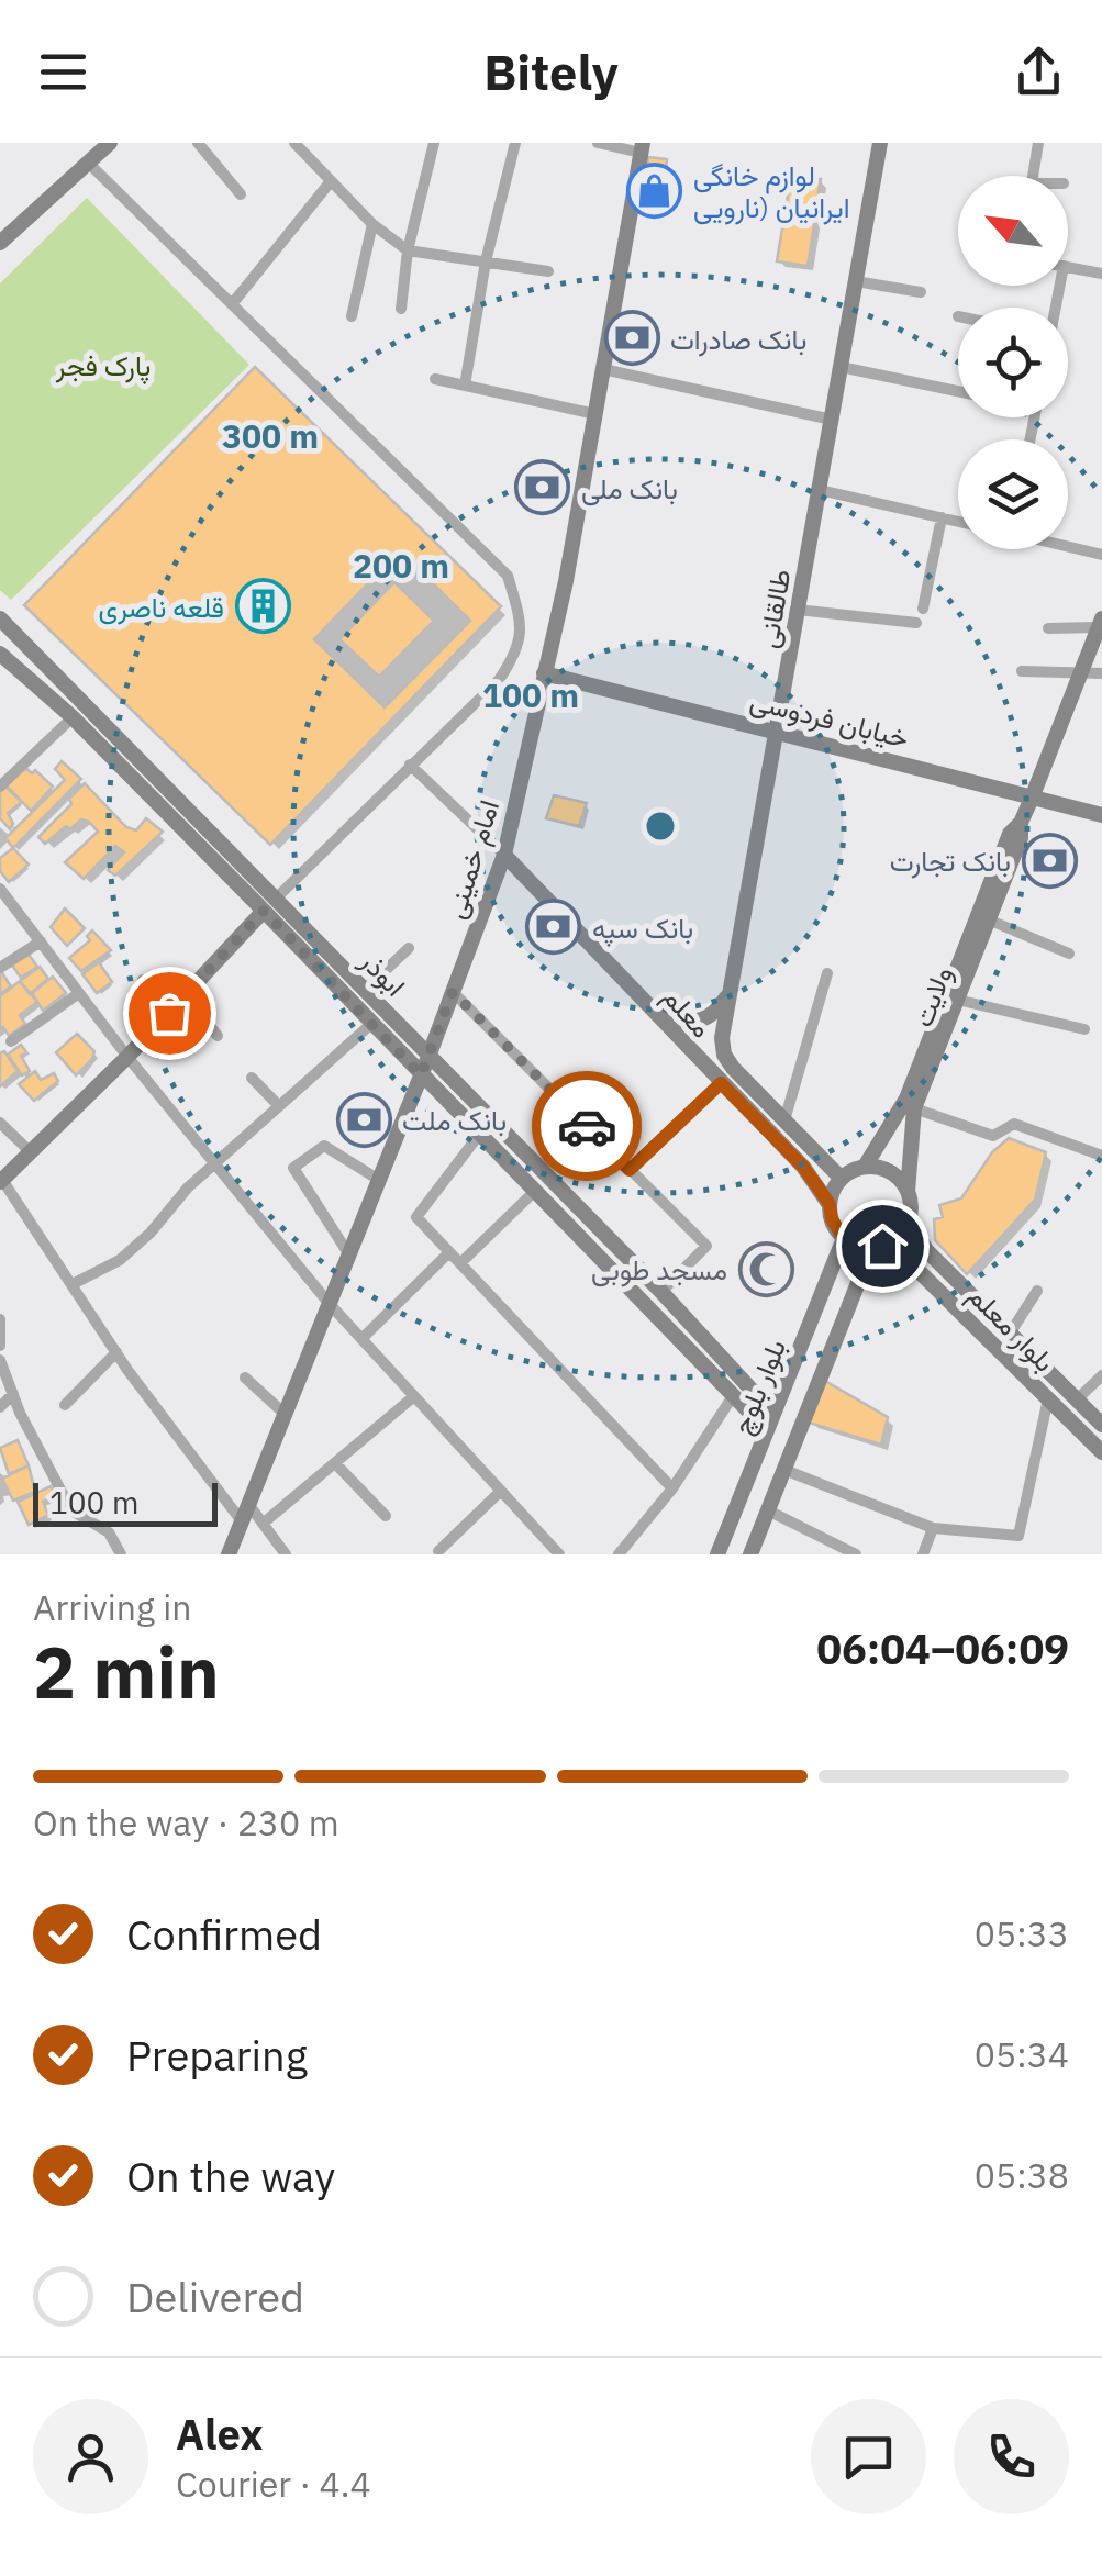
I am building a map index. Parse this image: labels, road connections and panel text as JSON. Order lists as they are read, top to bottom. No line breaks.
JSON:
{"streets":{"main road":["طالقانی","خیابان فردوسی","امام خمینی","ابوذر","ولایت","معلم","بلوار معلم","بلوار بلوچ"]},"crossings":[["طالقانی","خیابان فردوسی"],["خیابان فردوسی","امام خمینی"],["خیابان فردوسی","ولایت"],["امام خمینی","ابوذر"],["امام خمینی","معلم"],["ابوذر","بلوار بلوچ"],["ولایت","معلم"],["ولایت","بلوار معلم"],["ولایت","بلوار بلوچ"],["معلم","بلوار معلم"],["معلم","بلوار بلوچ"],["بلوار معلم","بلوار بلوچ"]],"parks":["پارک فجر"],"places":{"shop":["لوازم خانگی ایرانیان (نارویی"],"bank":["بانک صادرات","بانک ملی","بانک تجارت","بانک سپه","بانک ملت"],"building":["قلعه ناصری"],"mosque":["مسجد طوبی"]},"scale_bar":"100 m","north":"top left","page":{"header":"Bitely","scale":"100 m","heading":["2 min","Arriving in","06:04–06:09"],"panel":["Alex","Courier · 4.4"],"bar":"On the way · 230 m","list":[["Confirmed","05:33"],["Preparing","05:34"],["On the way","05:38"],"Delivered"]},"rings":["300 m","200 m","100 m"]}
